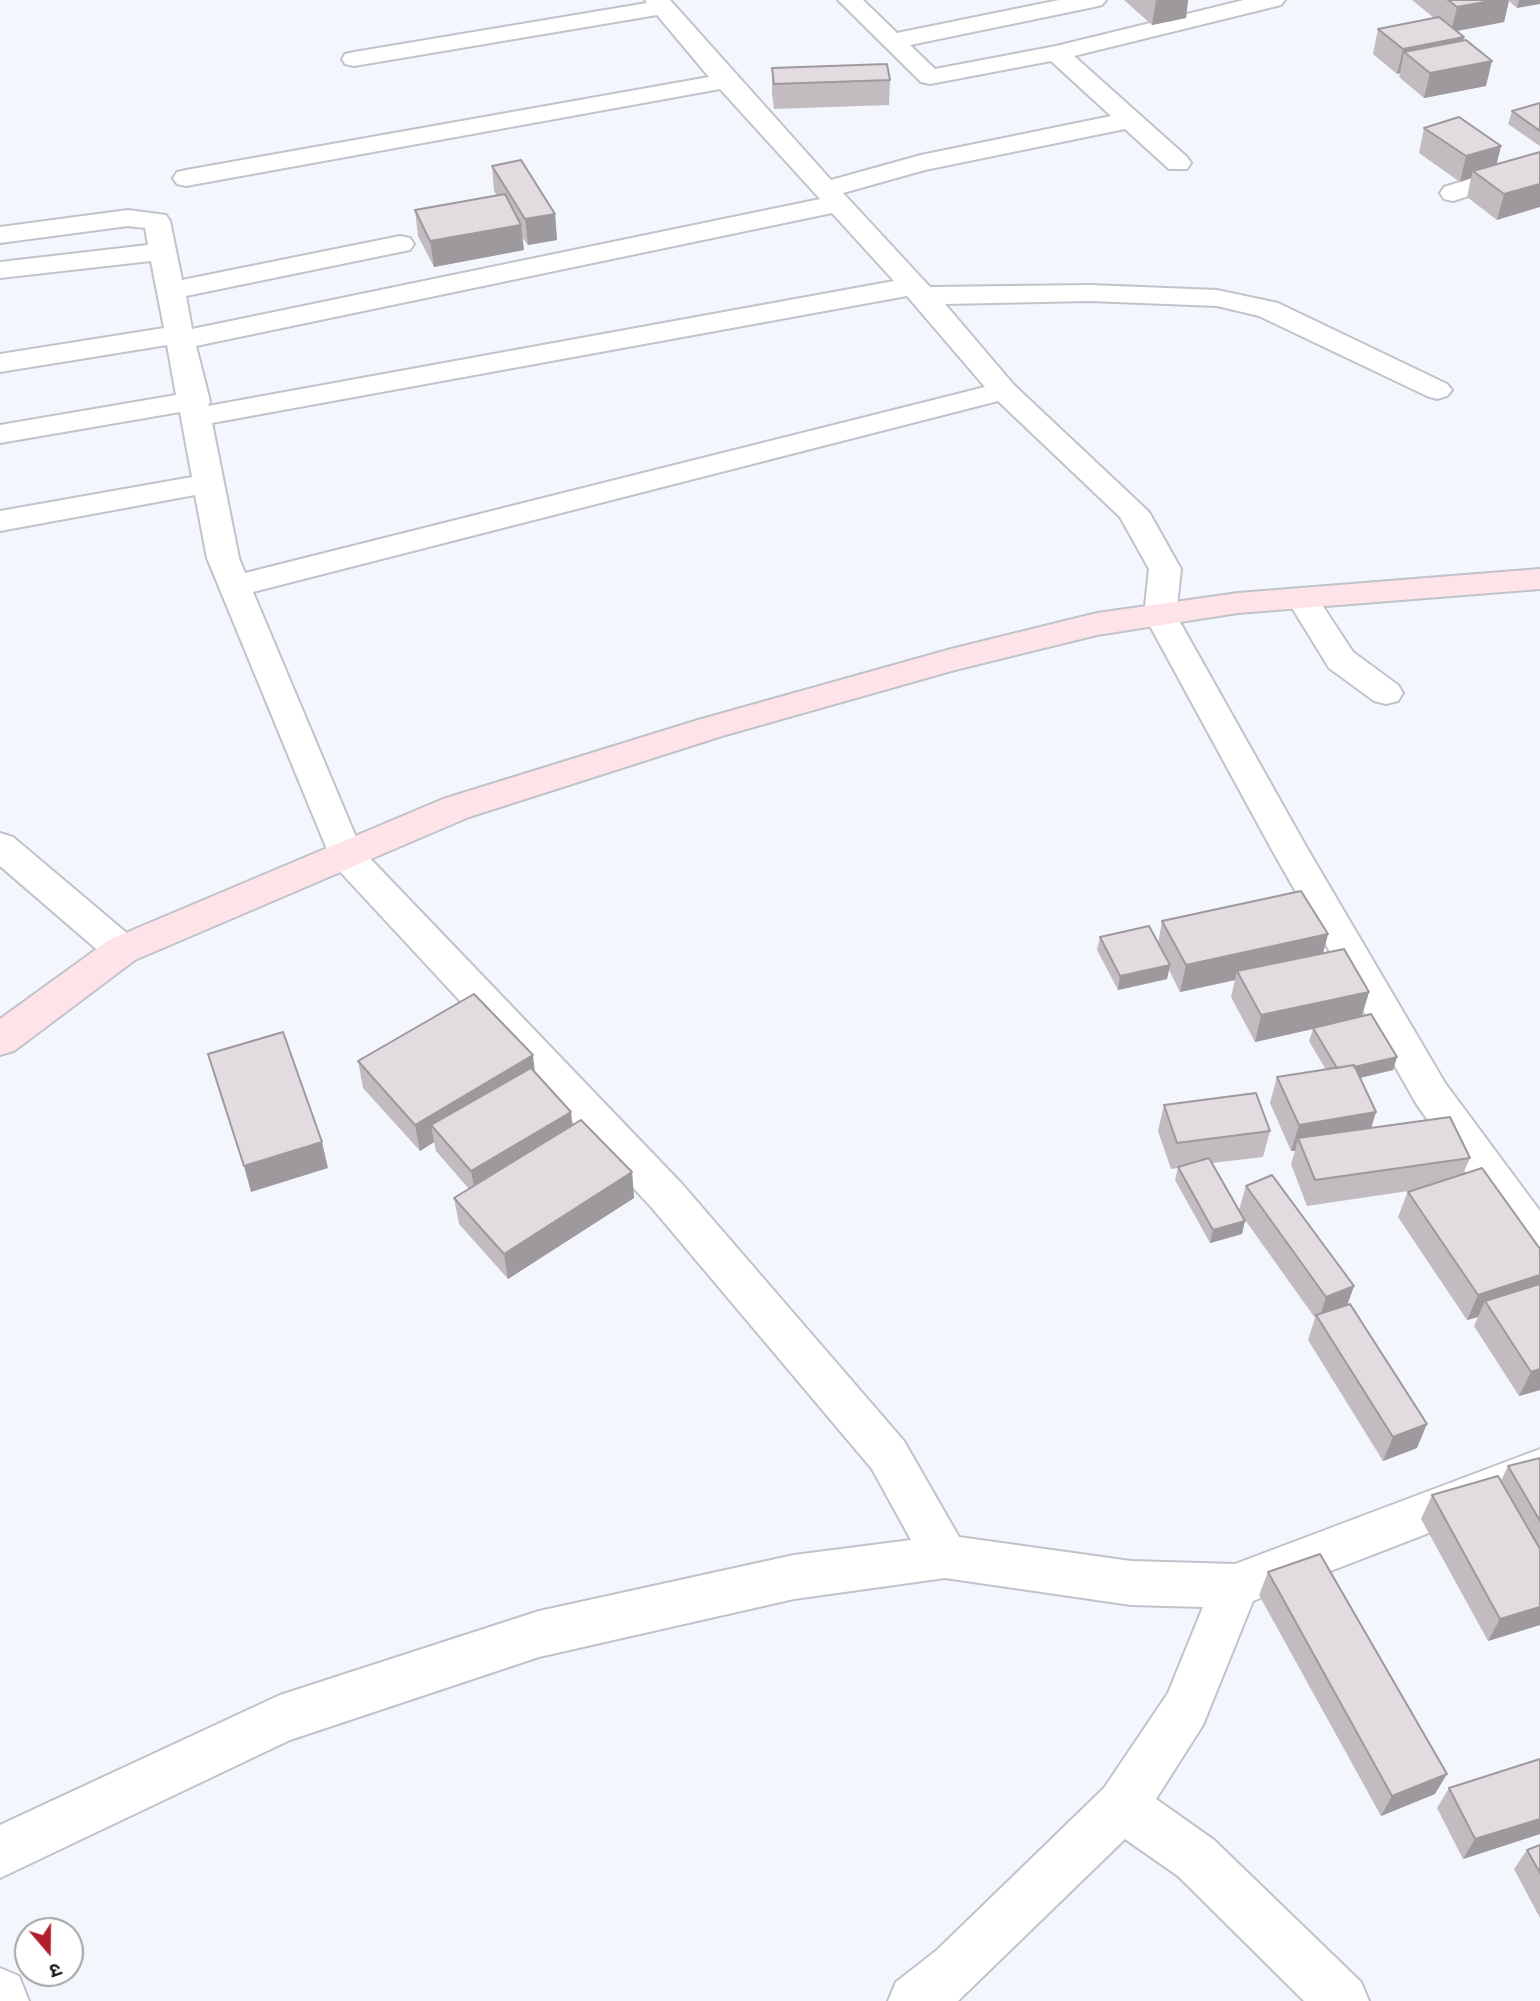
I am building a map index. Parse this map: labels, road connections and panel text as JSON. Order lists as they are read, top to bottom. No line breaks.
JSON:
{"north":"bottom"}
